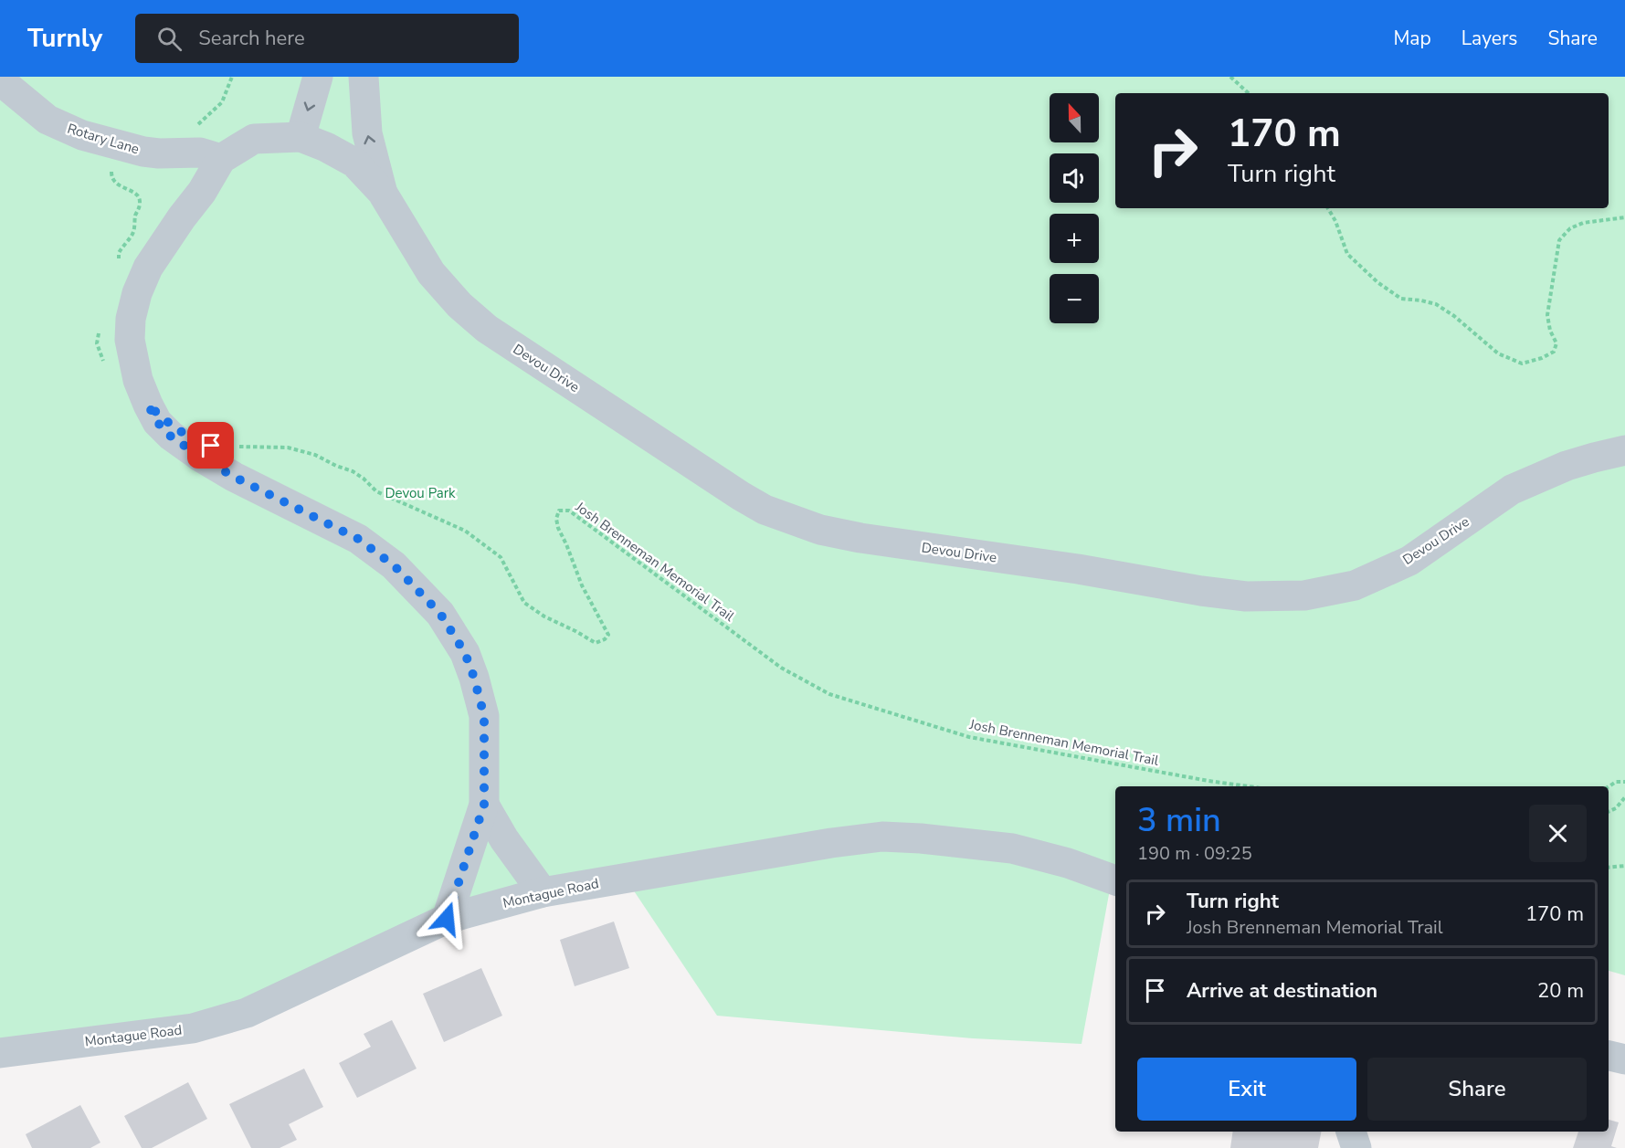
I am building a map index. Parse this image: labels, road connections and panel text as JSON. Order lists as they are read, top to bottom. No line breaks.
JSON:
{"streets":{"street":["Rotary Lane","Devou Drive","Montague Road"],"path":["Josh Brenneman Memorial Trail"]},"parks":["Devou Park"],"north":"top","page":{"header":"Turnly","search":"Search here","nav":["Map","Layers","Share"],"map_buttons":["+","−"],"turn":["170 m","Turn right"],"heading":["3 min","190 m · 09:25"],"list":[{"name":"Turn right","note":"Josh Brenneman Memorial Trail","value":"170 m"},{"name":"Arrive at destination","value":"20 m"}],"buttons":["Exit","Share"]}}
